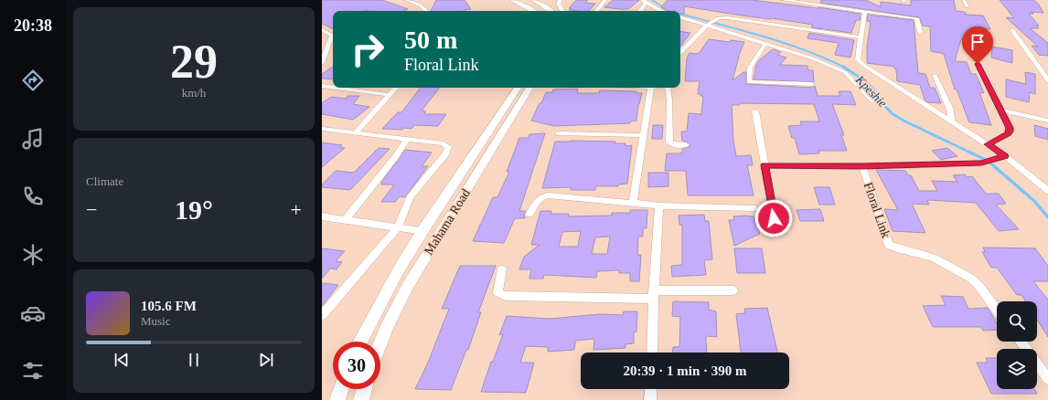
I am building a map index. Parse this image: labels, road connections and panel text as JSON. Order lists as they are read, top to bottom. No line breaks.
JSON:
{"streets":{"street":["Floral Link","Mahama Road"]},"water":["Kpeshie"],"page":{"tabs":"20:38","tile":[["29","km/h"],"Climate"],"turn":["50 m","Floral Link"],"heat":["−","19°","+"],"song":["105.6 FM","Music"],"limit":"30","trip":"20:39 · 1 min · 390 m"}}
